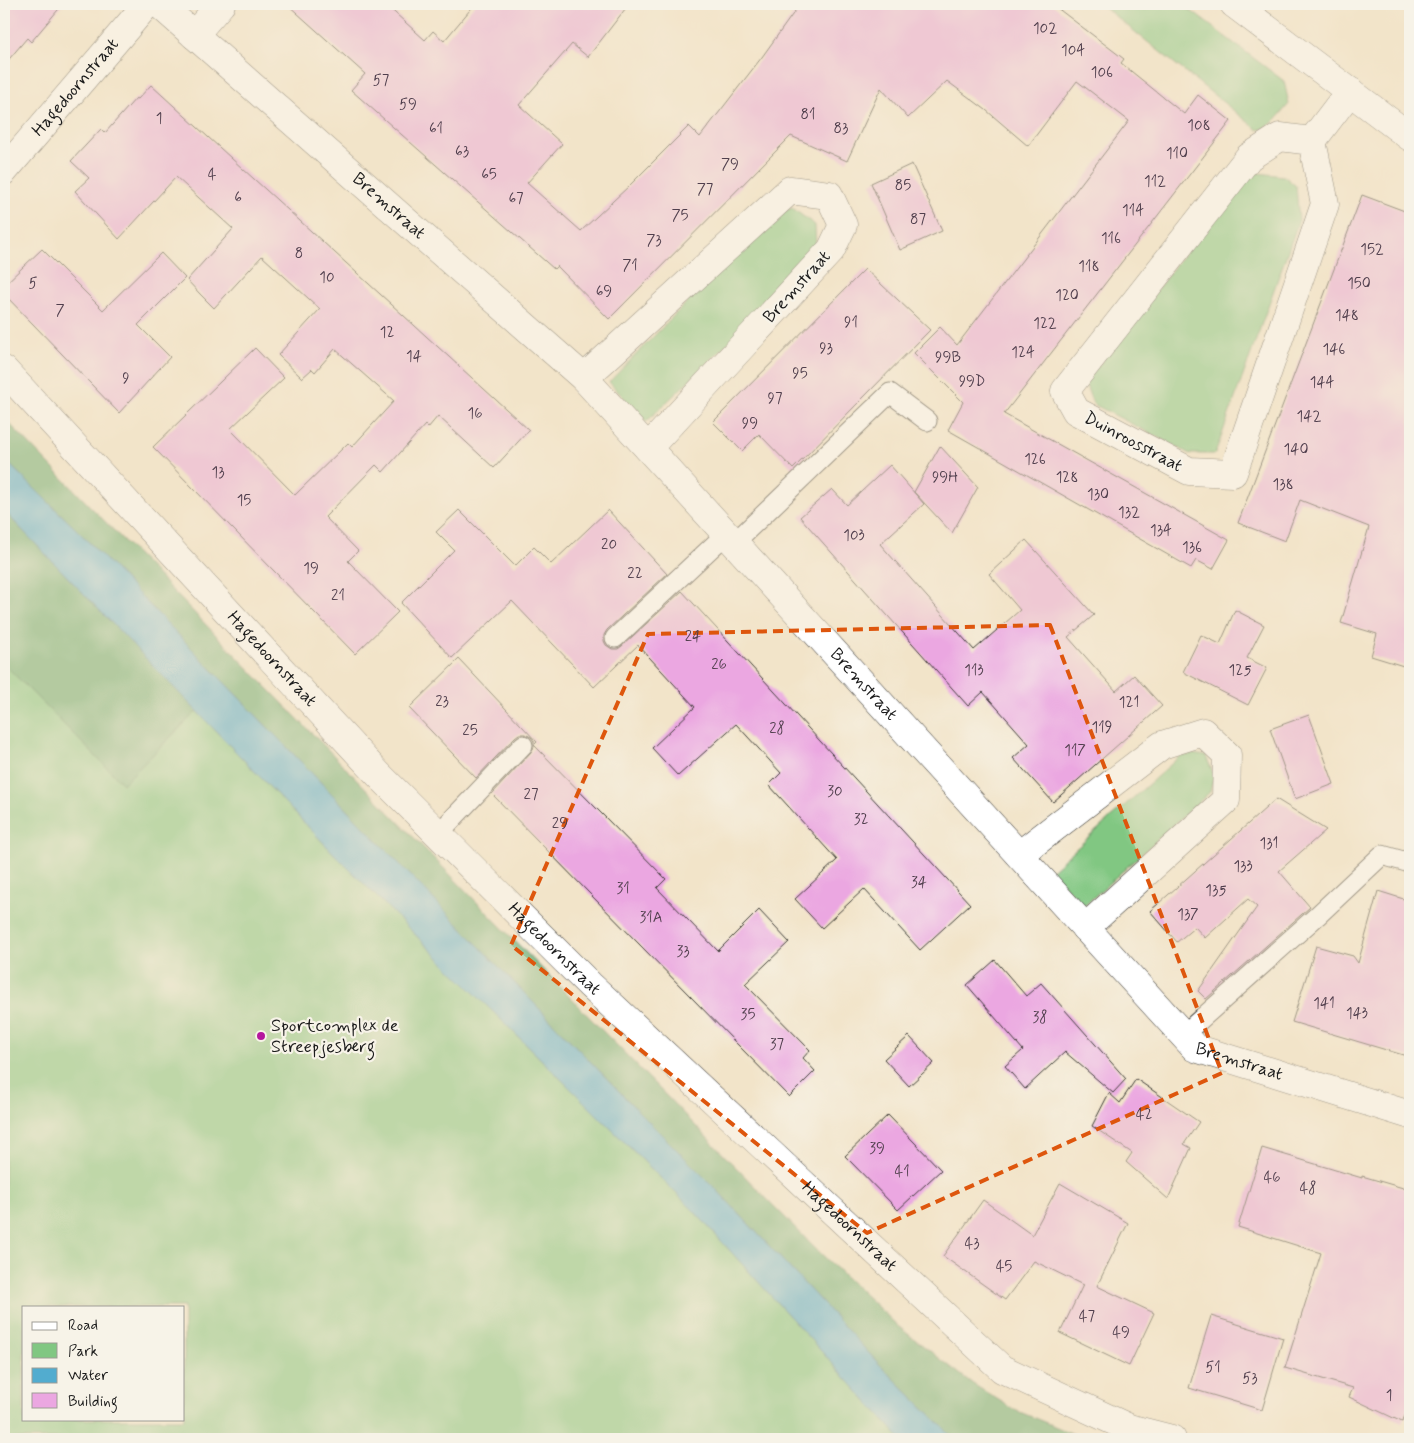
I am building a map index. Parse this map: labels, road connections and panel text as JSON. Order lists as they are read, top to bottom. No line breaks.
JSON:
{"streets":{"street":["Hagedoornstraat","Bremstraat","Duinroosstraat"]},"places":["Sportcomplex de Streepjesberg"],"house_numbers":["102","104","106","57","59","81","1","108","61","83","63","110","79","4","65","112","85","77","6","67","114","75","87","116","73","152","8","71","118","10","5","150","69","120","7","148","91","122","12","93","146","124","14","99B","95","9","99D","144","97","16","142","99","140","126","13","99H","128","138","130","15","132","134","103","20","136","19","22","21","24","26","113","125","23","121","119","28","25","117","30","27","32","29","131","133","34","31","135","137","31A","33","141","143","35","38","37","42","39","41","46","48","43","45","47","49","51","53","1"],"legend":["Road","Park","Water","Building"]}
